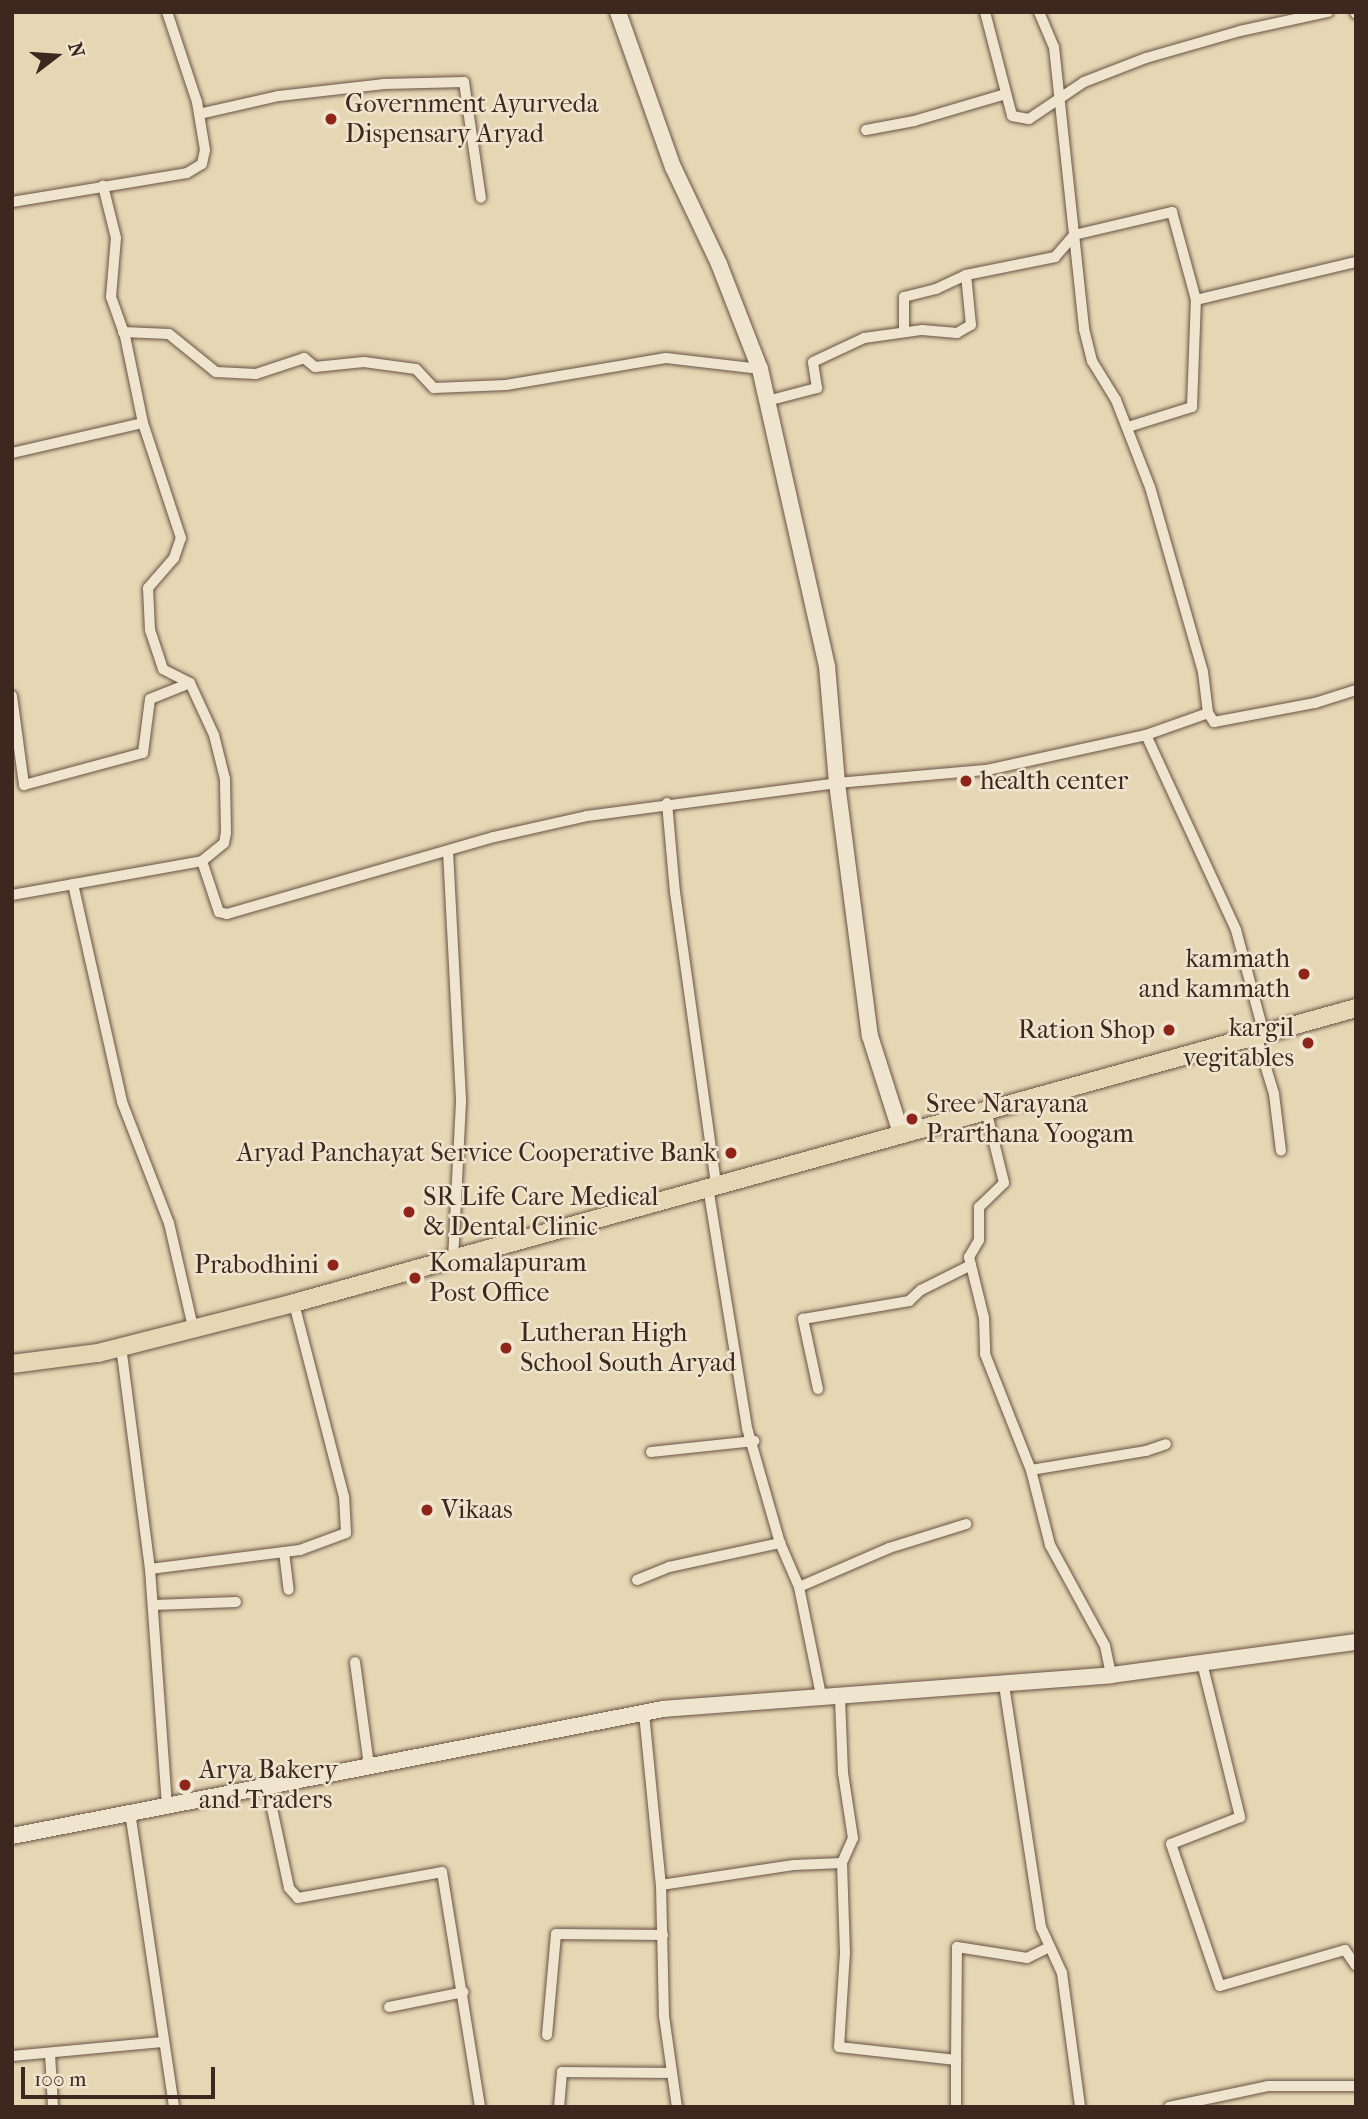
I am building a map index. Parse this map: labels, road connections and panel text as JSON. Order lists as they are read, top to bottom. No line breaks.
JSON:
{"places":["Government Ayurveda Dispensary Aryad","health center","kammath and kammath","Ration Shop","kargil vegitables","Sree Narayana Prarthana Yoogam","Aryad Panchayat Service Cooperative Bank","SR Life Care Medical & Dental Clinic","Prabodhini","Komalapuram Post Office","Lutheran High School South Aryad","Vikaas","Arya Bakery and Traders"],"scale_bar":"100 m","north":"right"}
